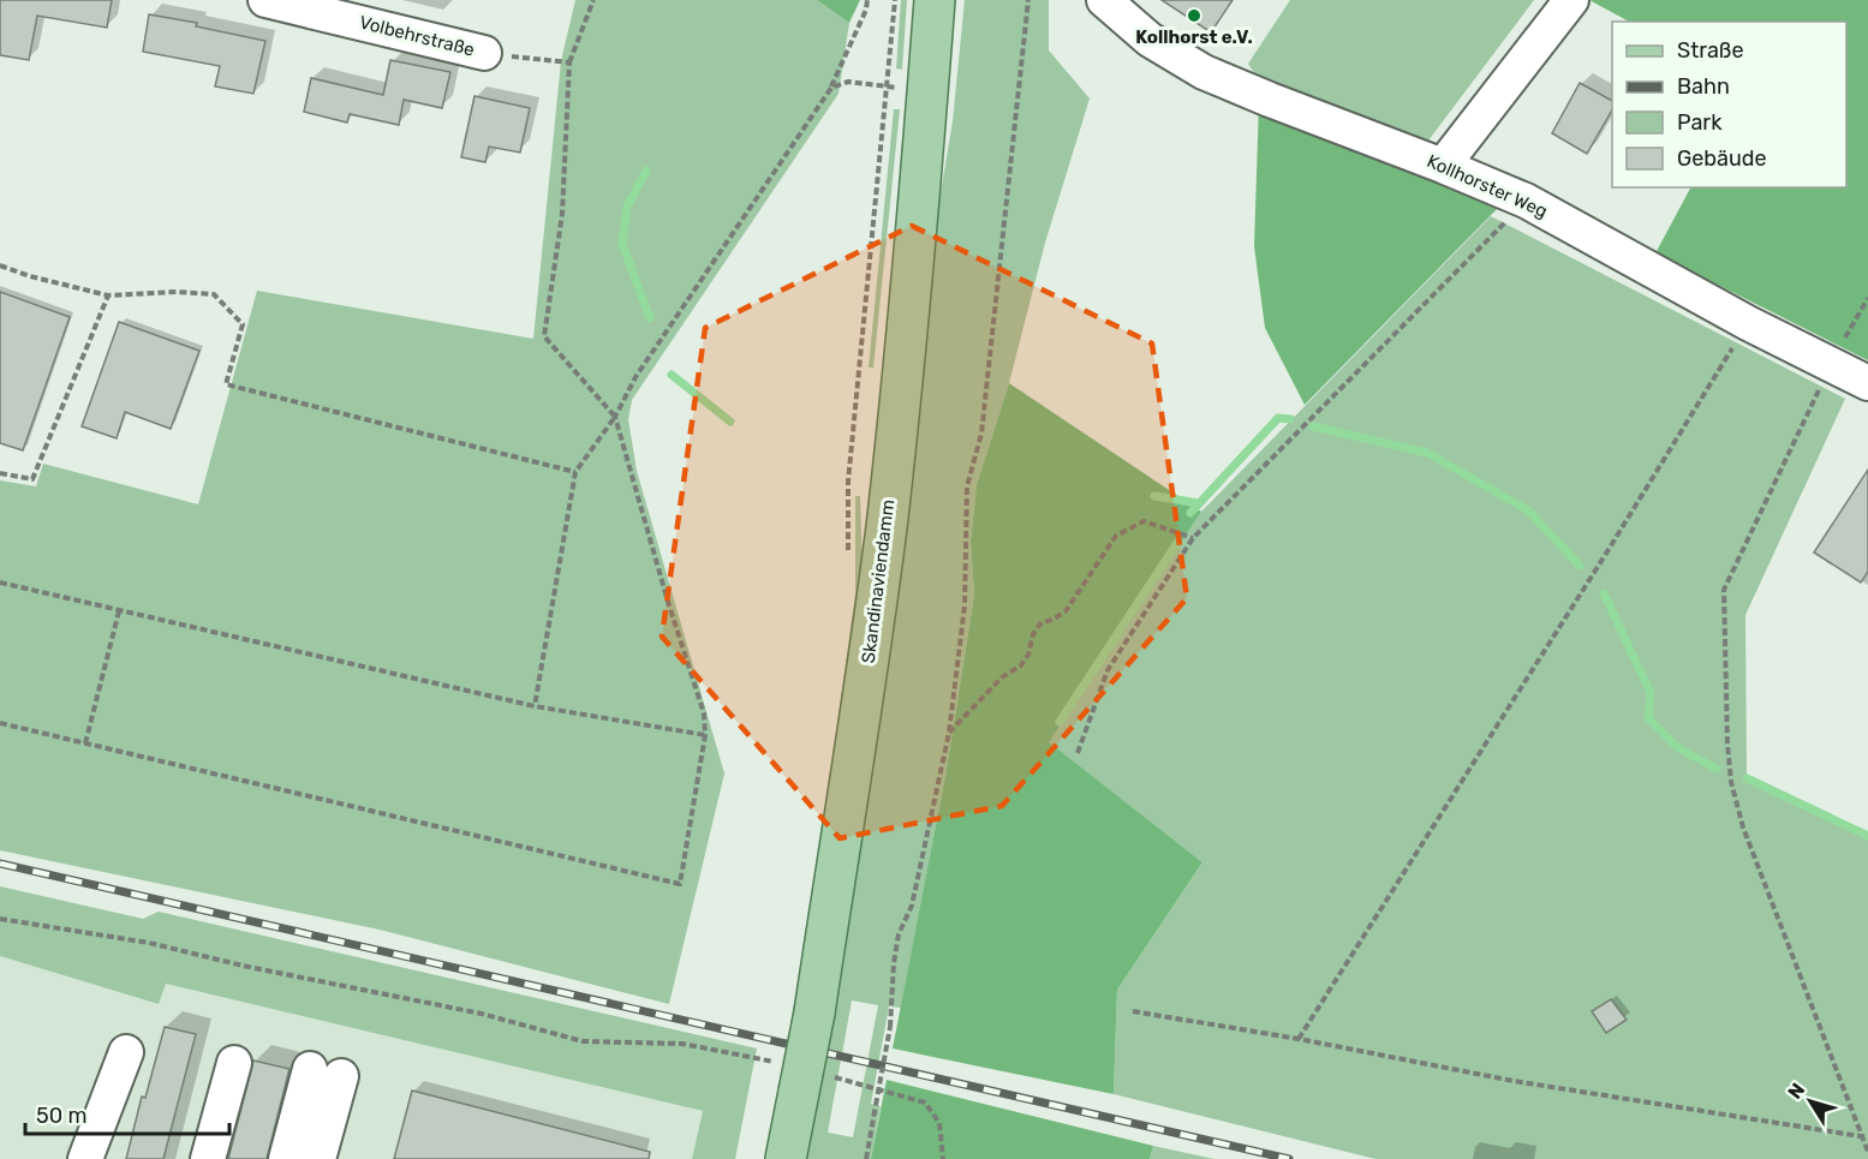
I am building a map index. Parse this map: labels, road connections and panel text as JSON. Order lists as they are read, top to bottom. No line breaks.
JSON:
{"streets":{"main road":["Skandinaviendamm"],"street":["Volbehrstraße","Kollhorster Weg"]},"places":["Kollhorst e.V."],"legend":["Straße","Bahn","Park","Gebäude"],"scale_bar":"50 m","north":"top left"}
